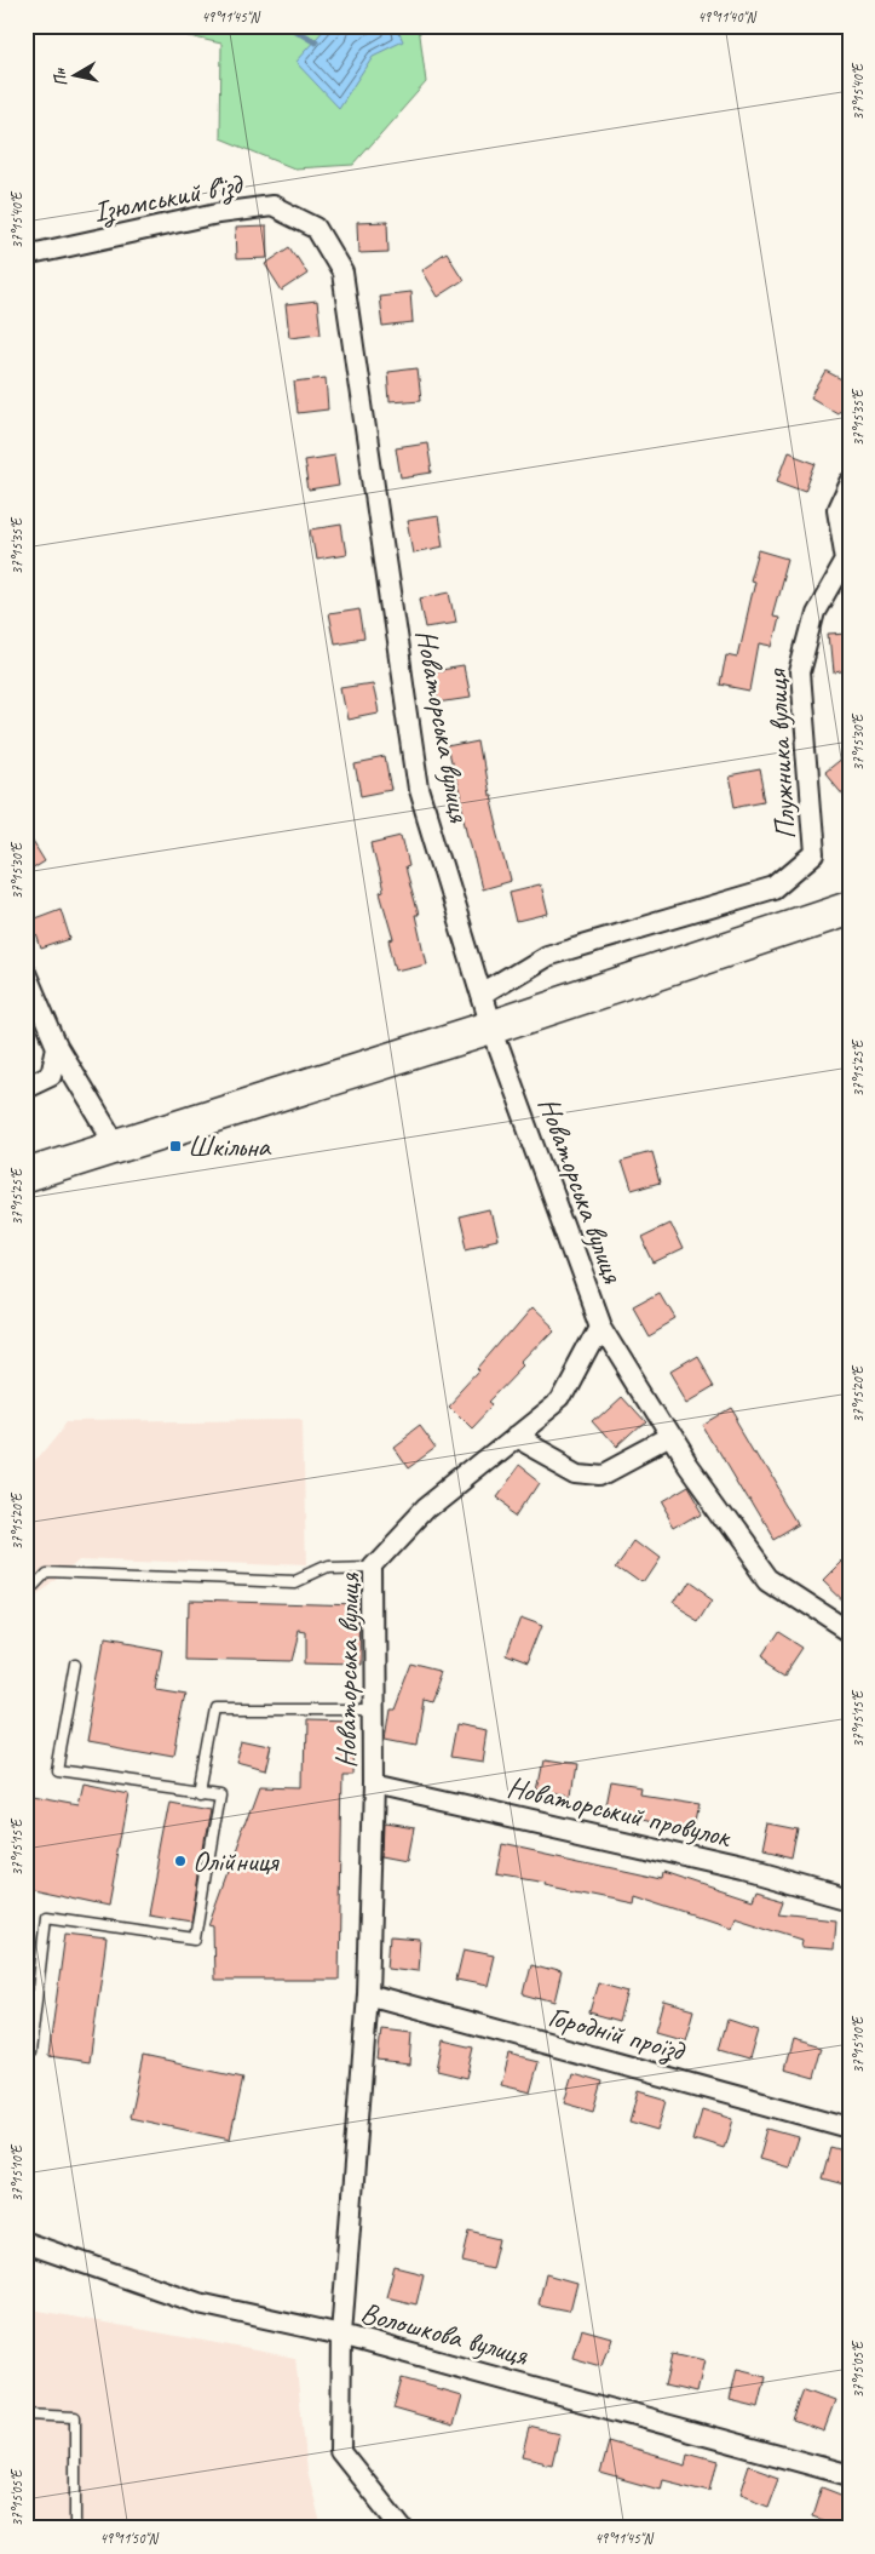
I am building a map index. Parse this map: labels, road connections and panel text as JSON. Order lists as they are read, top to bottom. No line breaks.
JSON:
{"streets":{"street":["Ізюмський в’їзд","Новаторська вулиця","Плужника вулиця","Новаторський провулок","Городній проїзд","Волошкова вулиця"]},"crossings":[["Ізюмський в’їзд","Новаторська вулиця"],["Новаторська вулиця","Плужника вулиця"],["Новаторська вулиця","Новаторський провулок"],["Новаторська вулиця","Городній проїзд"],["Новаторська вулиця","Волошкова вулиця"]],"places":{"transit":["Шкільна"],"other":["Олійниця"]},"north":"left","coordinates":["49°11'45\"N","49°11'40\"N","37°15'40\"E","37°15'35\"E","37°15'30\"E","37°15'25\"E","37°15'20\"E","37°15'15\"E","37°15'10\"E","37°15'05\"E","49°11'50\"N"]}
